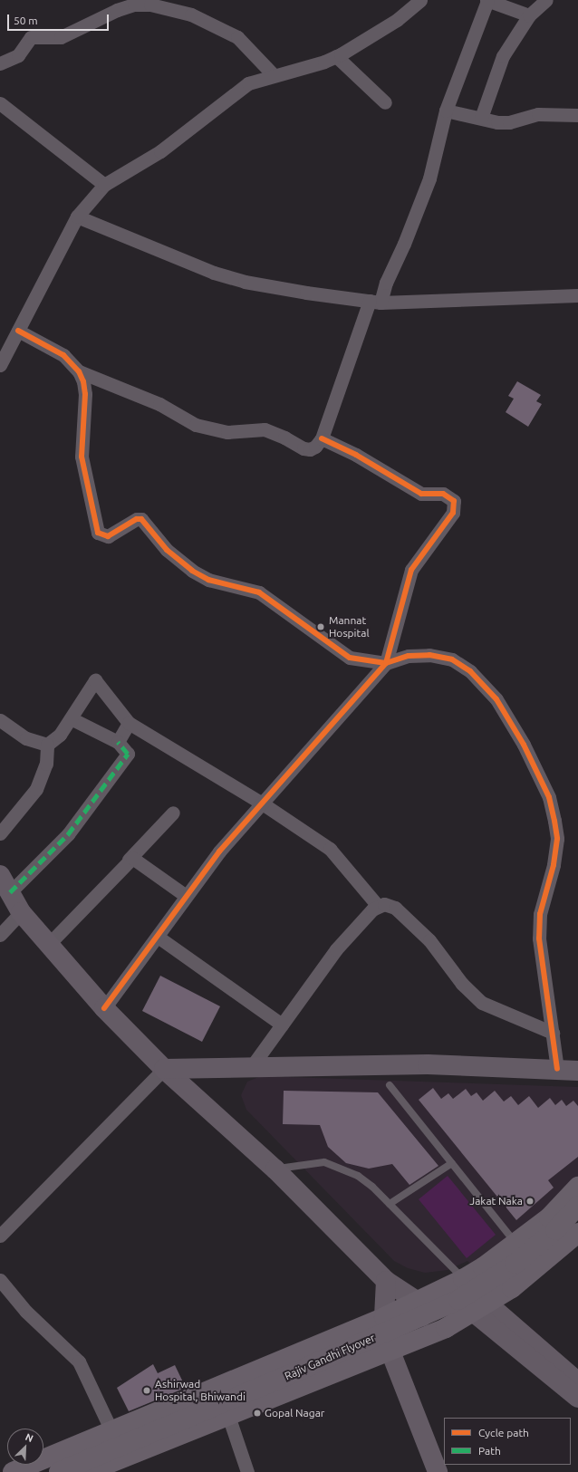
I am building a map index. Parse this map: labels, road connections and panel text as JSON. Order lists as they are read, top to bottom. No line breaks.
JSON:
{"streets":{"highway":["Rajiv Gandhi Flyover"]},"places":["Mannat Hospital","Jakat Naka","Ashirwad Hospital, Bhiwandi","Gopal Nagar"],"legend":["Cycle path","Path"],"scale_bar":"50 m","north":"top right"}
